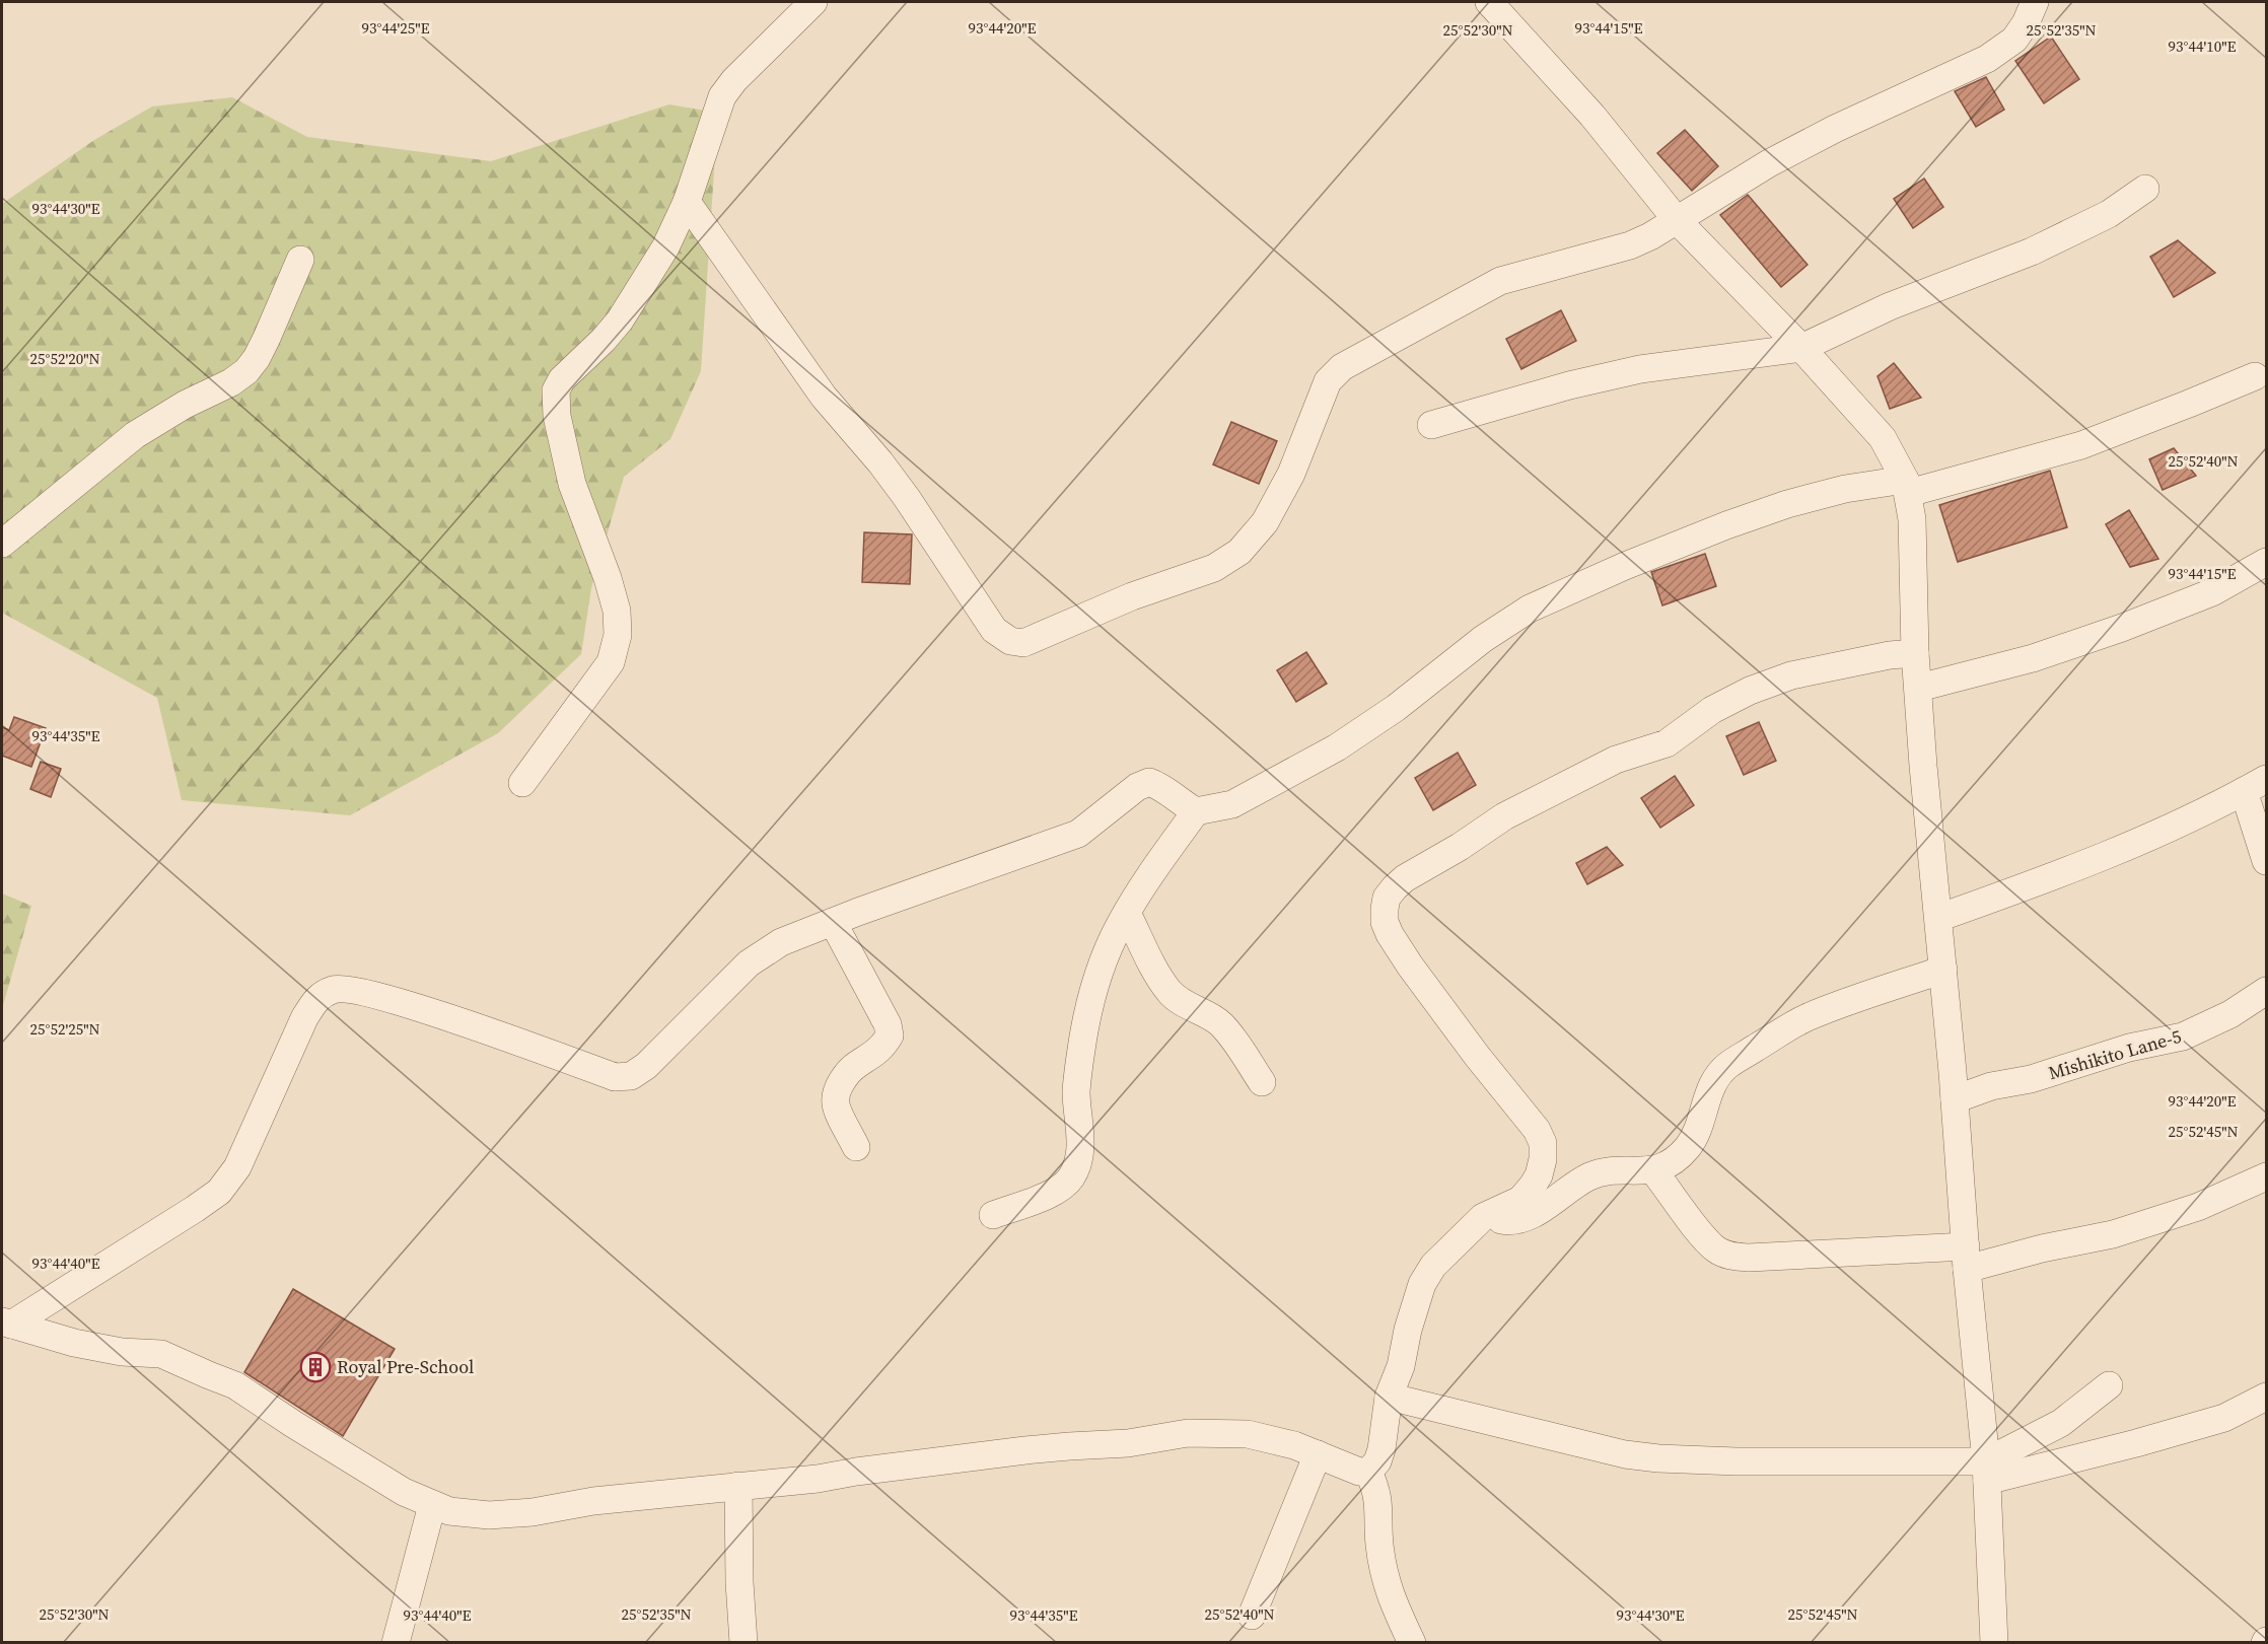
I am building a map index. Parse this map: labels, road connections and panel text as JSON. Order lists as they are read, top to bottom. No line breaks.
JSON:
{"streets":{"street":["Mishikito Lane-5"]},"places":{"building":["Royal Pre-School"]},"coordinates":["93°44'25\"E","93°44'20\"E","93°44'15\"E","25°52'30\"N","25°52'35\"N","93°44'10\"E","93°44'30\"E","25°52'20\"N","25°52'40\"N","93°44'35\"E","25°52'25\"N","25°52'45\"N","93°44'40\"E"]}
